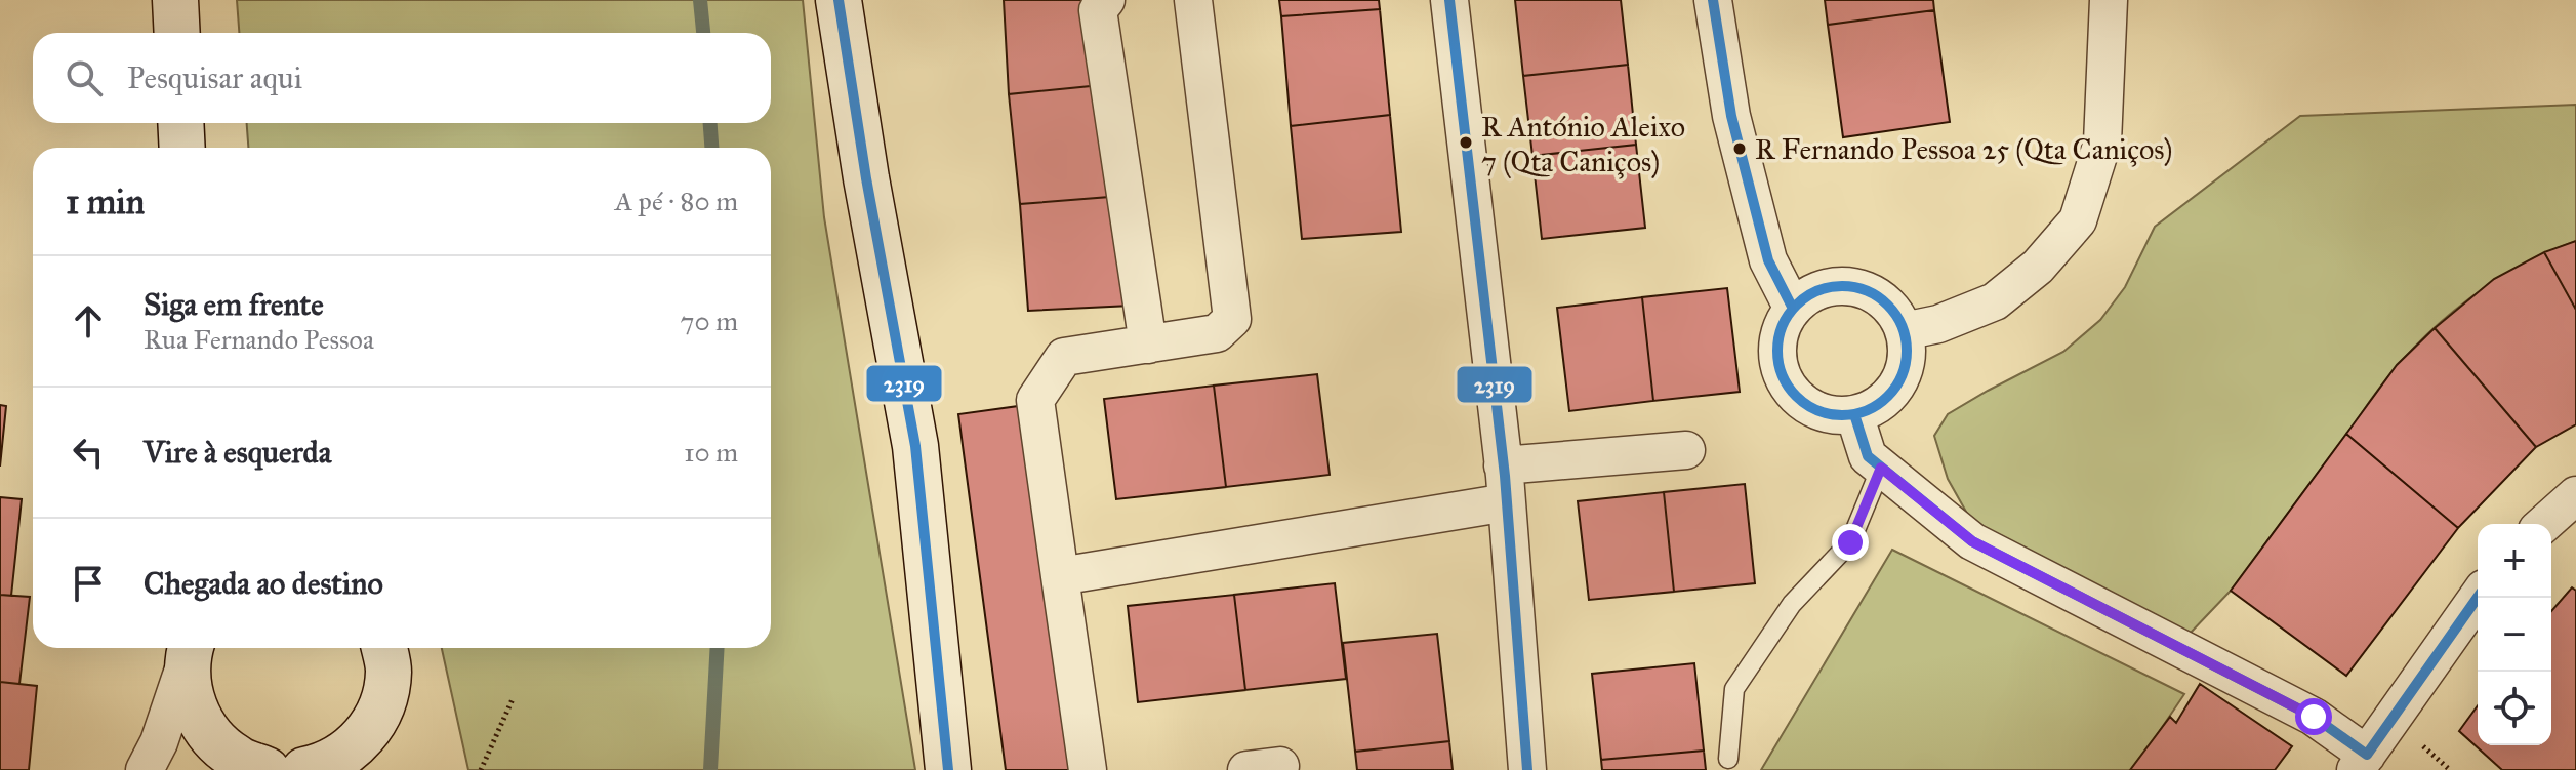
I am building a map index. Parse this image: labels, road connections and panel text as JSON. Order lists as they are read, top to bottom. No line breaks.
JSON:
{"places":["R António Aleixo 7 (Qta Caniços)","R Fernando Pessoa 25 (Qta Caniços)"],"lines":["transit line 2319"],"page":{"search":"Pesquisar aqui","heading":["1 min","A pé · 80 m"],"list":[["Siga em frente","Rua Fernando Pessoa","70 m"],["Vire à esquerda","10 m"],"Chegada ao destino"],"map_buttons":["+","−"]}}
